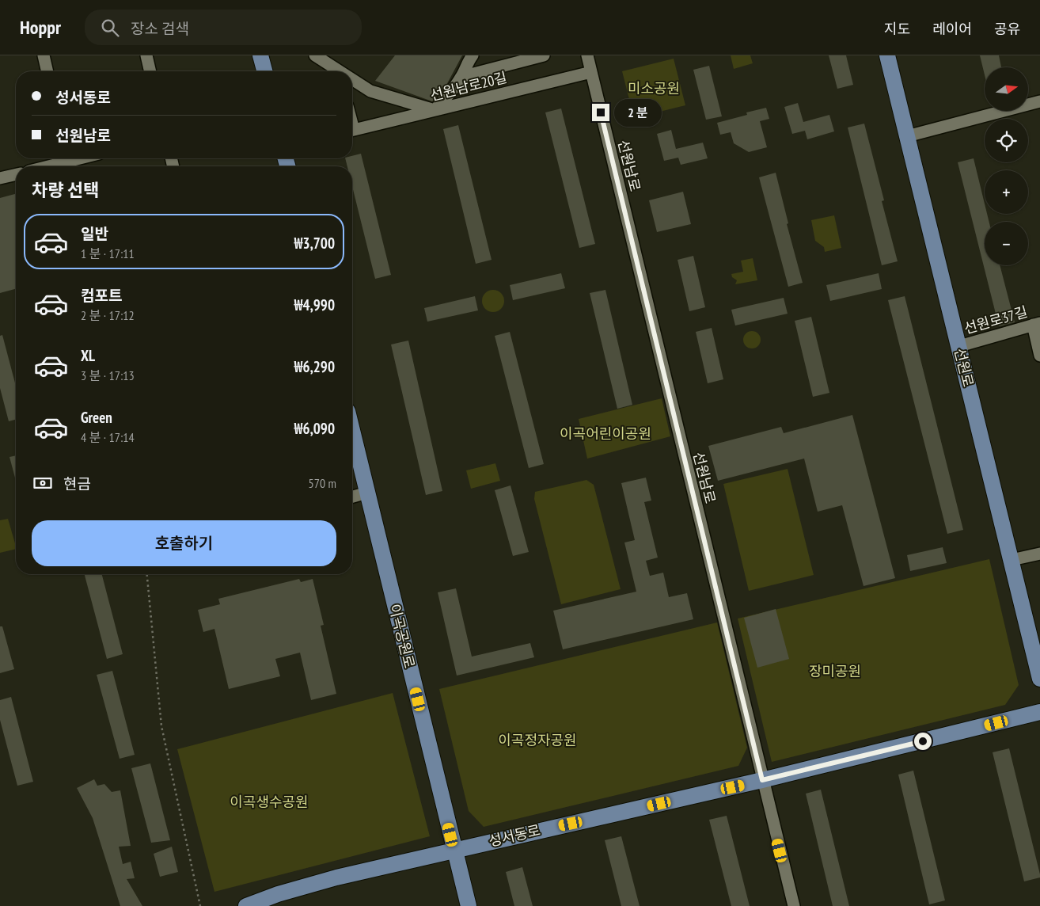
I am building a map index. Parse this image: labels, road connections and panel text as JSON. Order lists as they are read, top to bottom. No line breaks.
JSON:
{"streets":{"main road":["선원로","이곡공원로","성서동로"],"street":["선원남로20길","선원남로","선원로37길"]},"crossings":[["선원남로20길","선원남로"],["선원남로","성서동로"],["선원로37길","선원로"],["이곡공원로","성서동로"]],"parks":["미소공원","이곡어린이공원","장미공원","이곡정자공원","이곡생수공원"],"north":"right","page":{"header":"Hoppr","search":"장소 검색","nav":["지도","레이어","공유"],"map_buttons":["+","−"],"banner":["성서동로","선원남로"],"bubble":"2 분","heading":"차량 선택","list":[{"name":"일반","note":"1 분 · 17:11","value":"₩3,700"},{"name":"컴포트","note":"2 분 · 17:12","value":"₩4,990"},{"name":"XL","note":"3 분 · 17:13","value":"₩6,290"},{"name":"Green","note":"4 분 · 17:14","value":"₩6,090"}],"pay":["현금","570 m"],"buttons":"호출하기"}}
